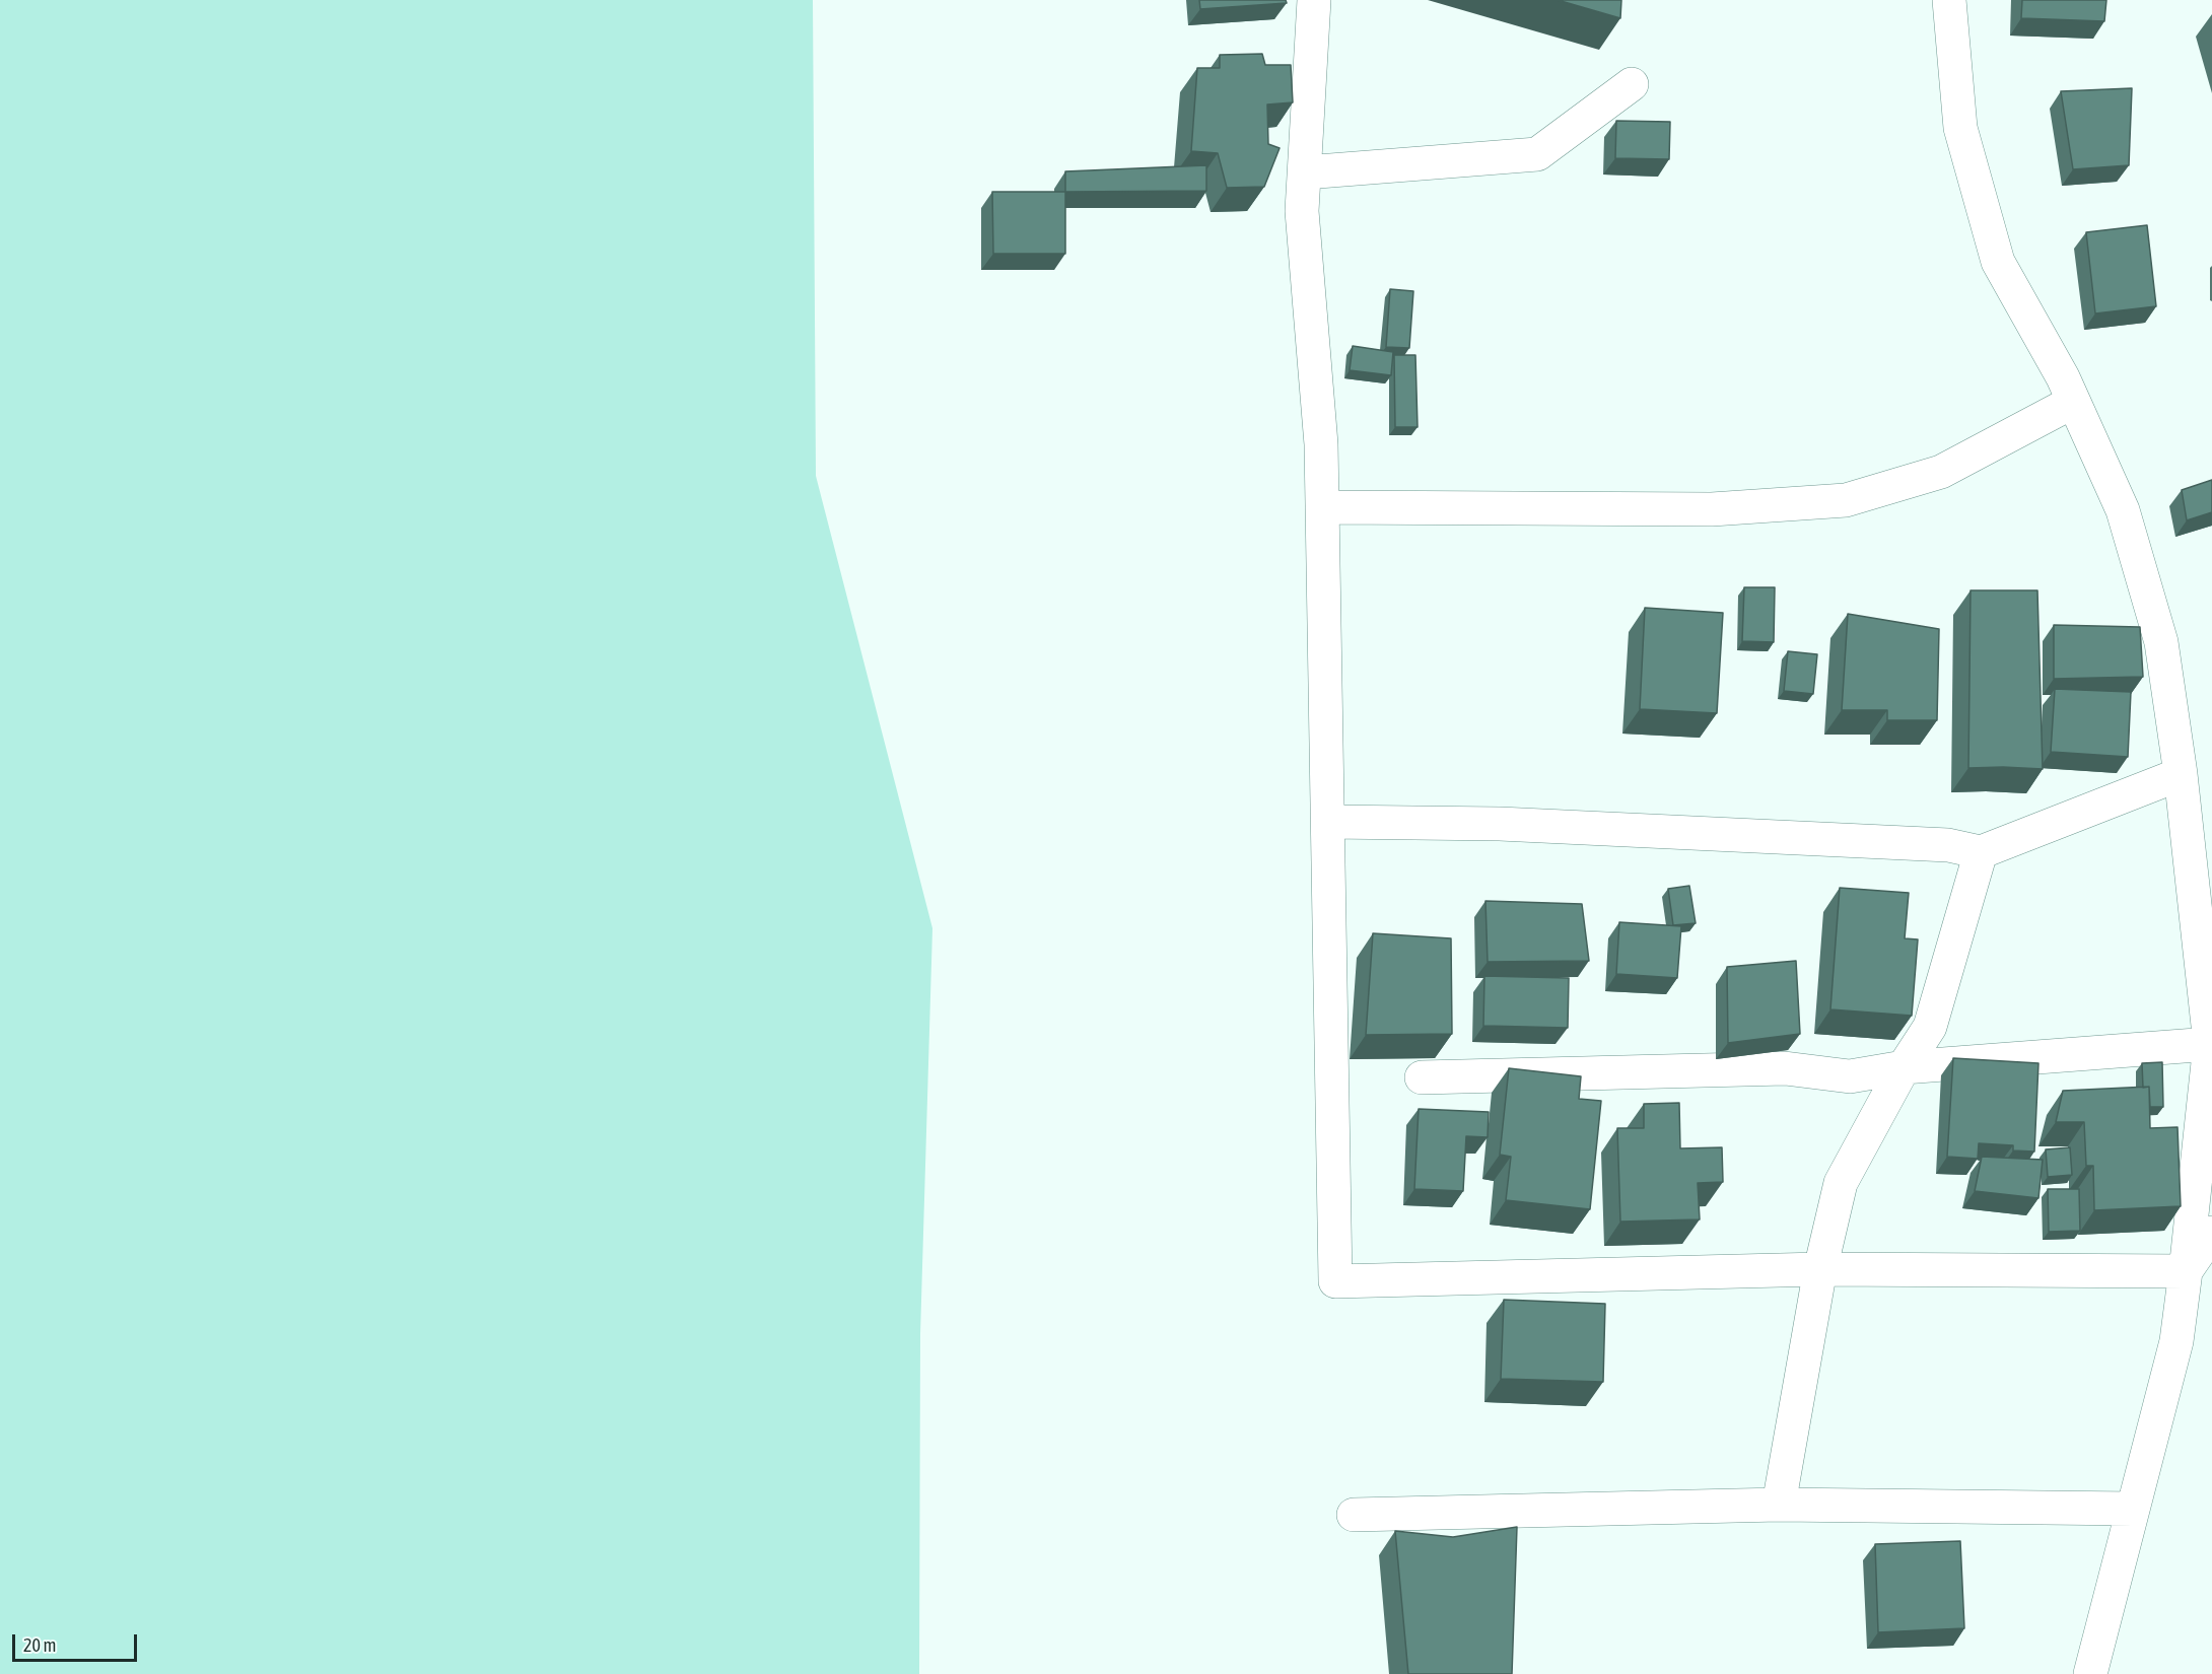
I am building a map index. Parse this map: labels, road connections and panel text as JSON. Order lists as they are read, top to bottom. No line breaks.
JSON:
{"scale_bar":"20 m"}
